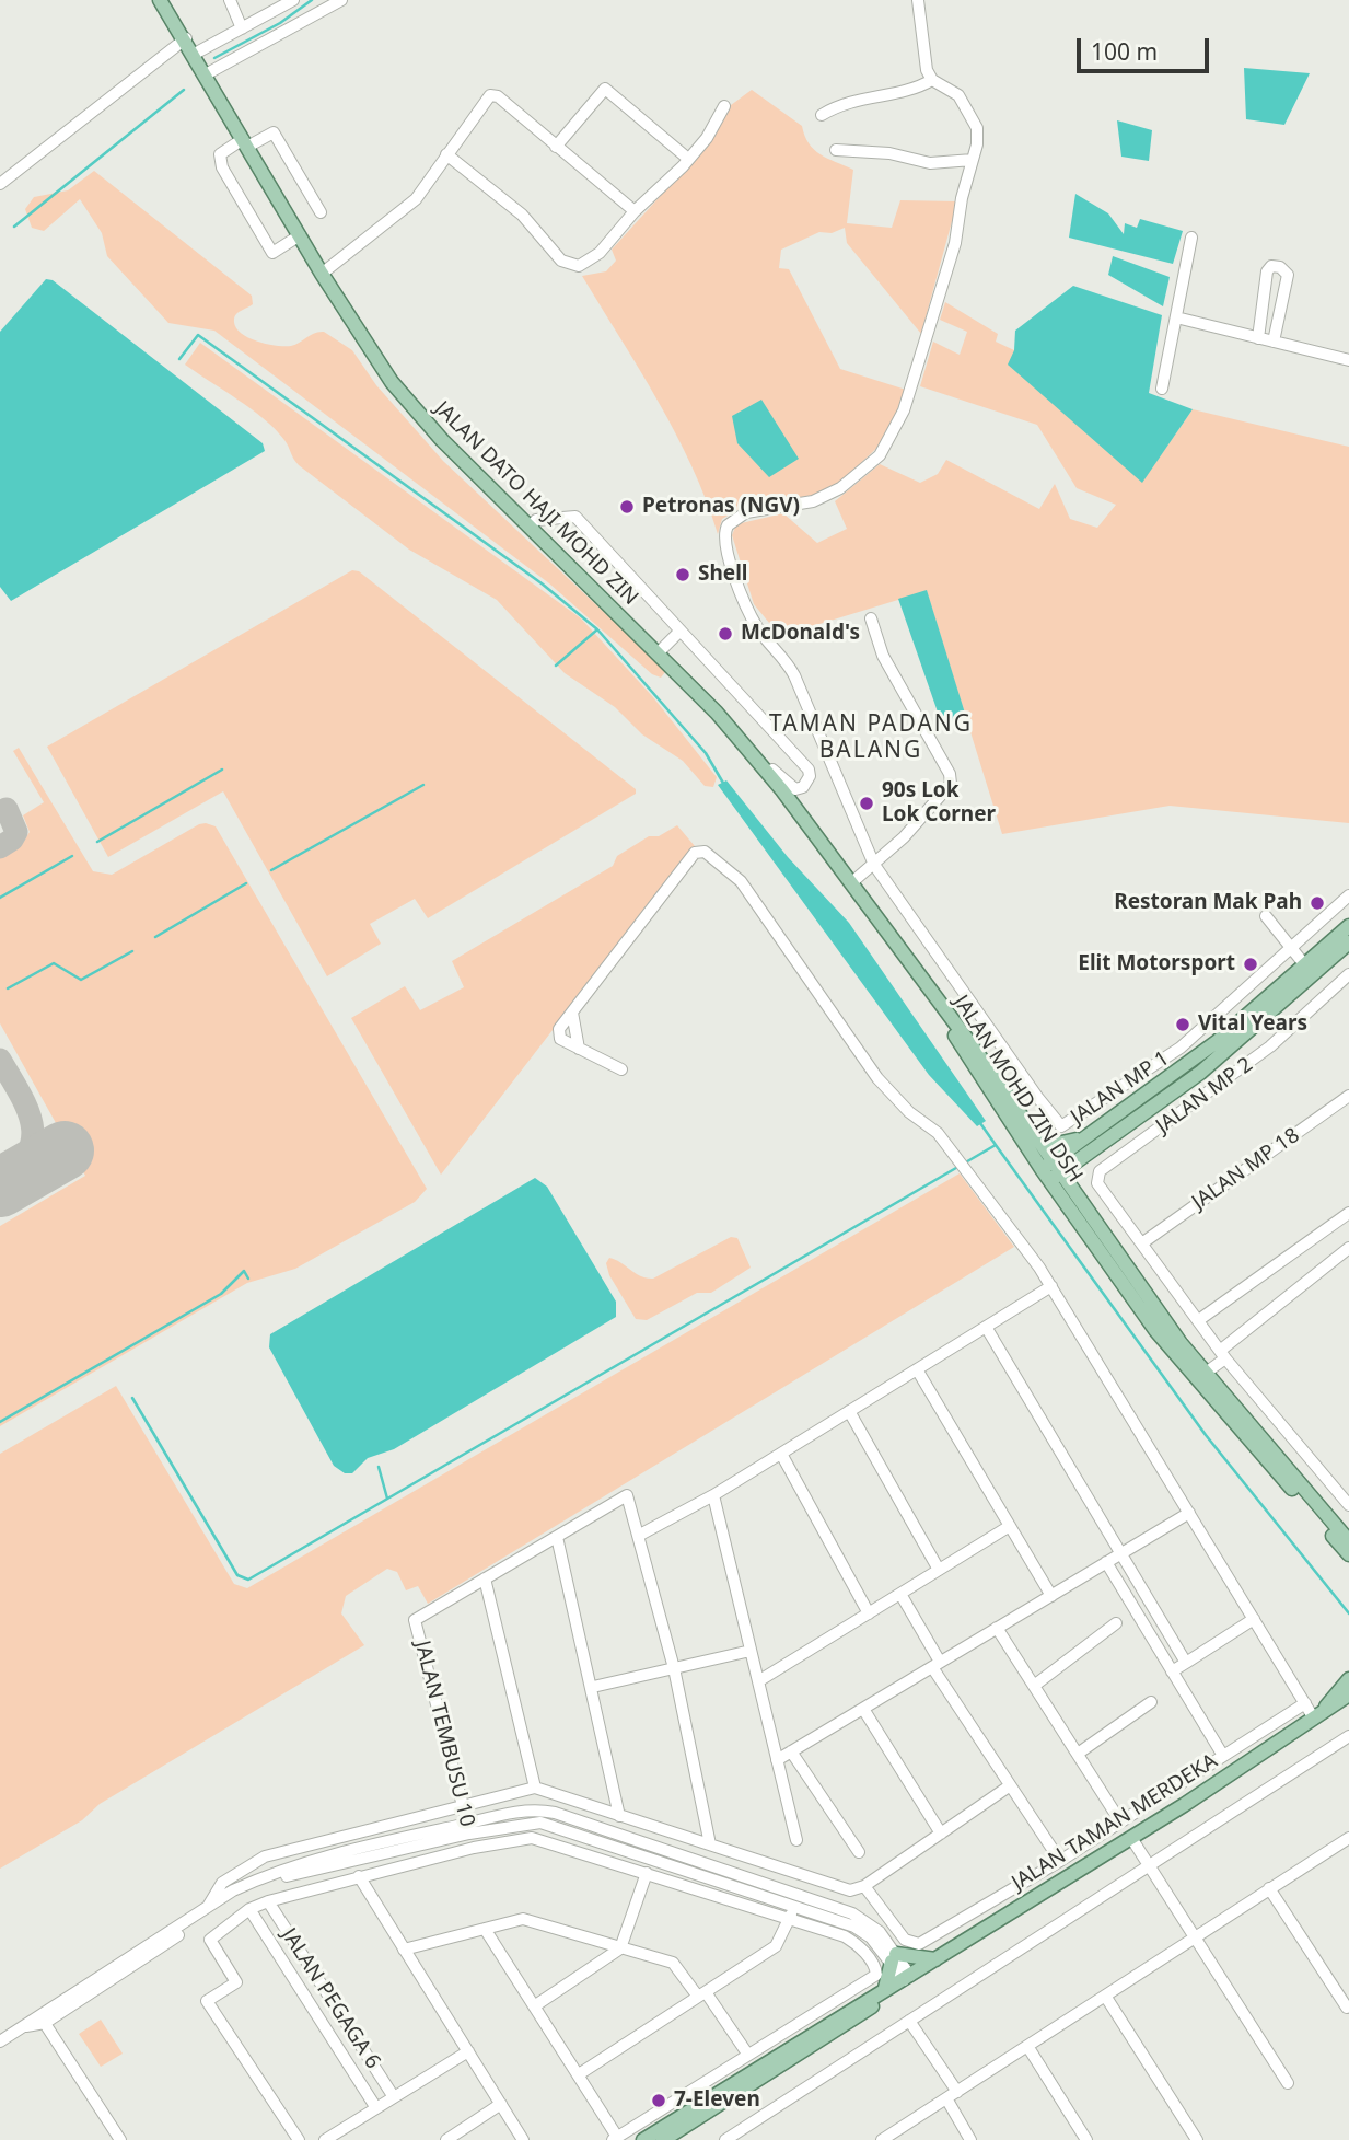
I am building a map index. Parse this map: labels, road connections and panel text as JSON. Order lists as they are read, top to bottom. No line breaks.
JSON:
{"streets":{"main road":["JALAN DATO HAJI MOHD ZIN","JALAN MOHD ZIN DSH","JALAN TAMAN MERDEKA"],"street":["JALAN MP 1","JALAN MP 2","JALAN MP 18","JALAN TEMBUSU 10","JALAN PEGAGA 6"]},"crossings":[["JALAN DATO HAJI MOHD ZIN","JALAN MOHD ZIN DSH"],["JALAN MP 2","JALAN MP 18"]],"districts":["TAMAN PADANG BALANG"],"places":["Petronas (NGV)","Shell","McDonald's","90s Lok Lok Corner","Restoran Mak Pah","Elit Motorsport","Vital Years","7-Eleven"],"scale_bar":"100 m"}
